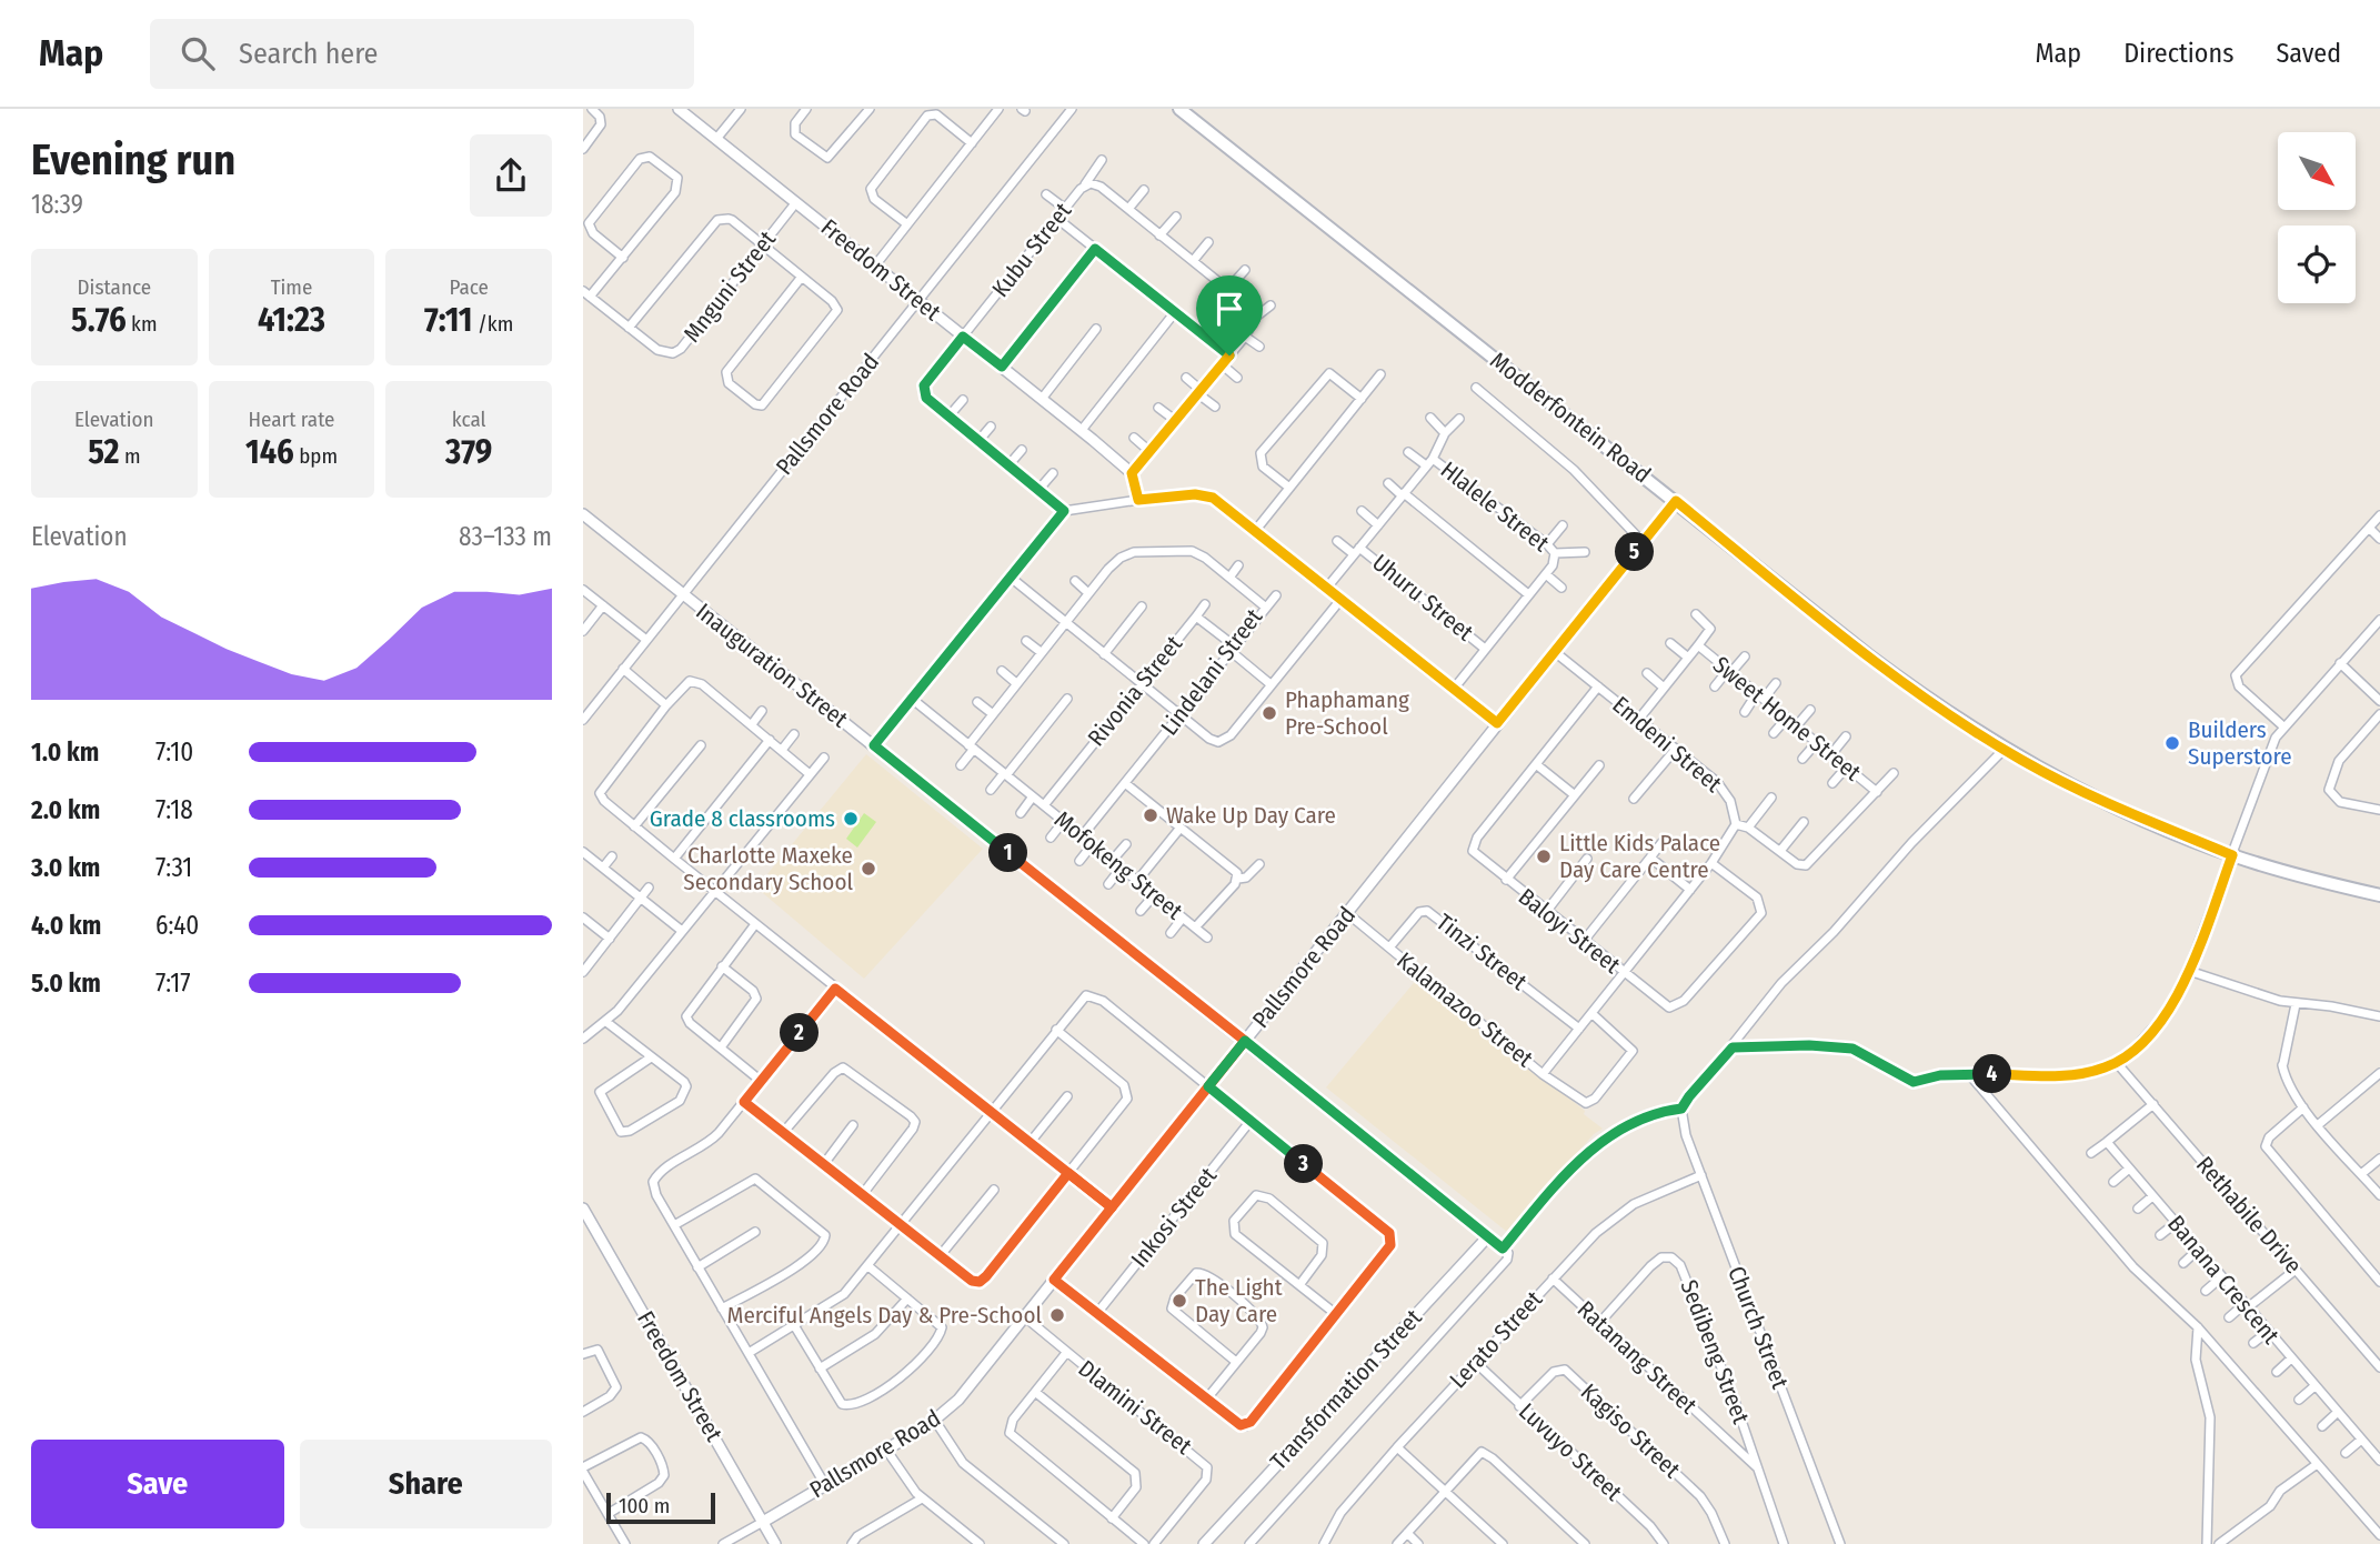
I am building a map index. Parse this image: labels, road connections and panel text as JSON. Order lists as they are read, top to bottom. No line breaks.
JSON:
{"streets":{"main road":["Modderfontein Road"],"street":["Kubu Street","Freedom Street","Mnguni Street","Pallsmore Road","Hlalele Street","Uhuru Street","Inauguration Street","Lindelani Street","Rivonia Street","Sweet Home Street","Emdeni Street","Mofokeng Street","Baloyi Street","Tinzi Street","Kalamazoo Street","Rethabile Drive","Inkosi Street","Banana Crescent","Church Street","Lerato Street","Sedibeng Street","Ratanang Street","Transformation Street","Dlamini Street","Kagiso Street","Luvuyo Street"]},"crossings":[["Kubu Street","Freedom Street"],["Freedom Street","Mnguni Street"],["Freedom Street","Pallsmore Road"],["Pallsmore Road","Modderfontein Road"],["Pallsmore Road","Inauguration Street"],["Pallsmore Road","Emdeni Street"],["Pallsmore Road","Kalamazoo Street"],["Pallsmore Road","Dlamini Street"],["Hlalele Street","Uhuru Street"],["Inauguration Street","Transformation Street"],["Lindelani Street","Rivonia Street"],["Lindelani Street","Mofokeng Street"],["Rivonia Street","Mofokeng Street"],["Sweet Home Street","Emdeni Street"],["Emdeni Street","Baloyi Street"],["Tinzi Street","Kalamazoo Street"],["Church Street","Lerato Street"],["Lerato Street","Ratanang Street"],["Lerato Street","Luvuyo Street"],["Sedibeng Street","Ratanang Street"],["Kagiso Street","Luvuyo Street"]],"places":["Phaphamang Pre-School","Builders Superstore","Wake Up Day Care","Grade 8 classrooms","Little Kids Palace Day Care Centre","Charlotte Maxeke Secondary School","The Light Day Care","Merciful Angels Day & Pre-School"],"scale_bar":"100 m","north":"bottom right","page":{"header":"Map","search":"Search here","nav":["Map","Directions","Saved"],"heading":["Evening run","18:39"],"stats":[["Distance","5.76 km"],["Time","41:23"],["Pace","7:11 /km"],["Elevation","52 m"],["Heart rate","146 bpm"],["kcal","379"]],"chart":["Elevation","83–133 m"],"pins":["5","1","2","4","3"],"list":[{"name":"1.0 km","note":"7:10"},{"name":"2.0 km","note":"7:18"},{"name":"3.0 km","note":"7:31"},{"name":"4.0 km","note":"6:40"},{"name":"5.0 km","note":"7:17"}],"buttons":["Save","Share"],"scale":"100 m"}}
